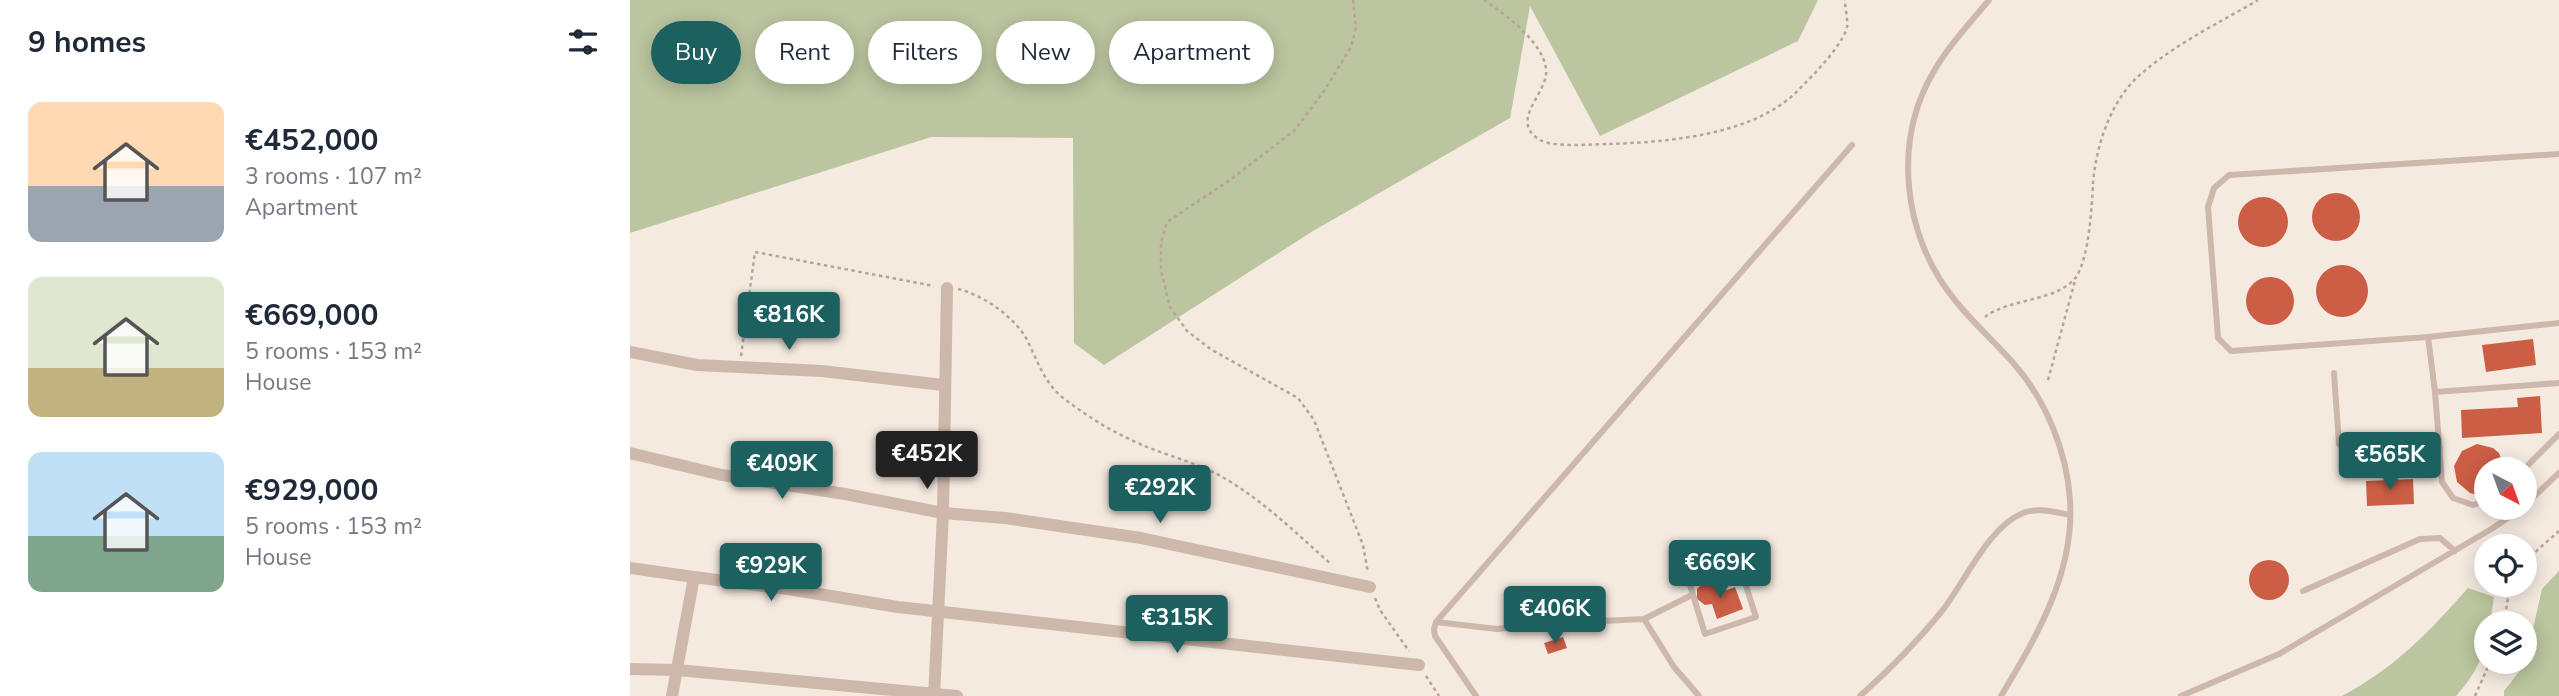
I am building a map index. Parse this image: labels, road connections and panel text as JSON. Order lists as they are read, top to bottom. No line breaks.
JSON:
{"north":"bottom right","page":{"heading":"9 homes","chip":["Buy","Rent","Filters","New","Apartment"],"list":[{"name":"€452,000","note":"3 rooms · 107 m² · Apartment"},{"name":"€669,000","note":"5 rooms · 153 m² · House"},{"name":"€929,000","note":"5 rooms · 153 m² · House"}],"price":["€816K","€452K","€565K","€409K","€292K","€669K","€929K","€406K","€315K"]}}
